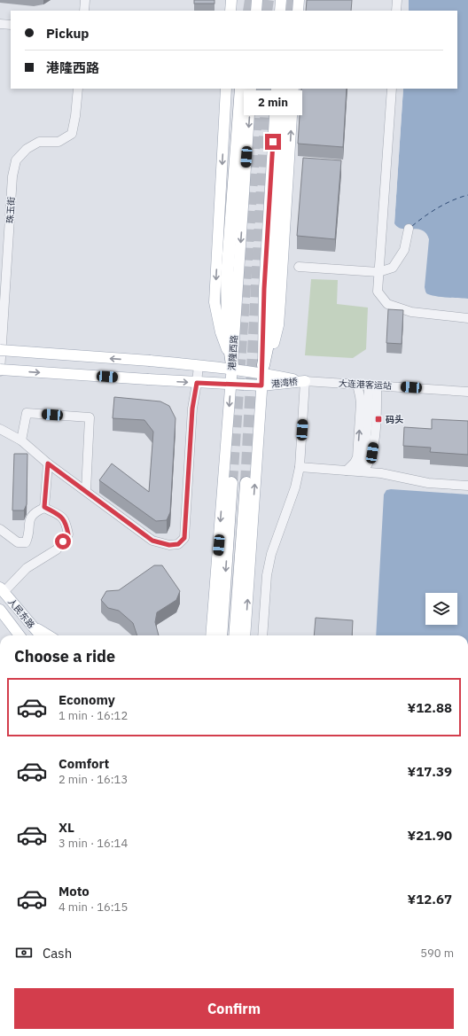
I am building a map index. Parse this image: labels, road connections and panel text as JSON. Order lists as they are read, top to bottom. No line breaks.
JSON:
{"streets":{"main road":["港隆西路","港湾桥","人民东路"],"street":["珠玉街","大连港客运站"]},"crossings":[["珠玉街","港湾桥"],["港隆西路","港湾桥"],["港湾桥","大连港客运站"]],"places":{"transit":["码头"]},"page":{"banner":["Pickup","港隆西路"],"bubble":"2 min","heading":"Choose a ride","list":[{"name":"Economy","note":"1 min · 16:12","value":"¥12.88"},{"name":"Comfort","note":"2 min · 16:13","value":"¥17.39"},{"name":"XL","note":"3 min · 16:14","value":"¥21.90"},{"name":"Moto","note":"4 min · 16:15","value":"¥12.67"}],"pay":["Cash","590 m"],"buttons":"Confirm"}}
